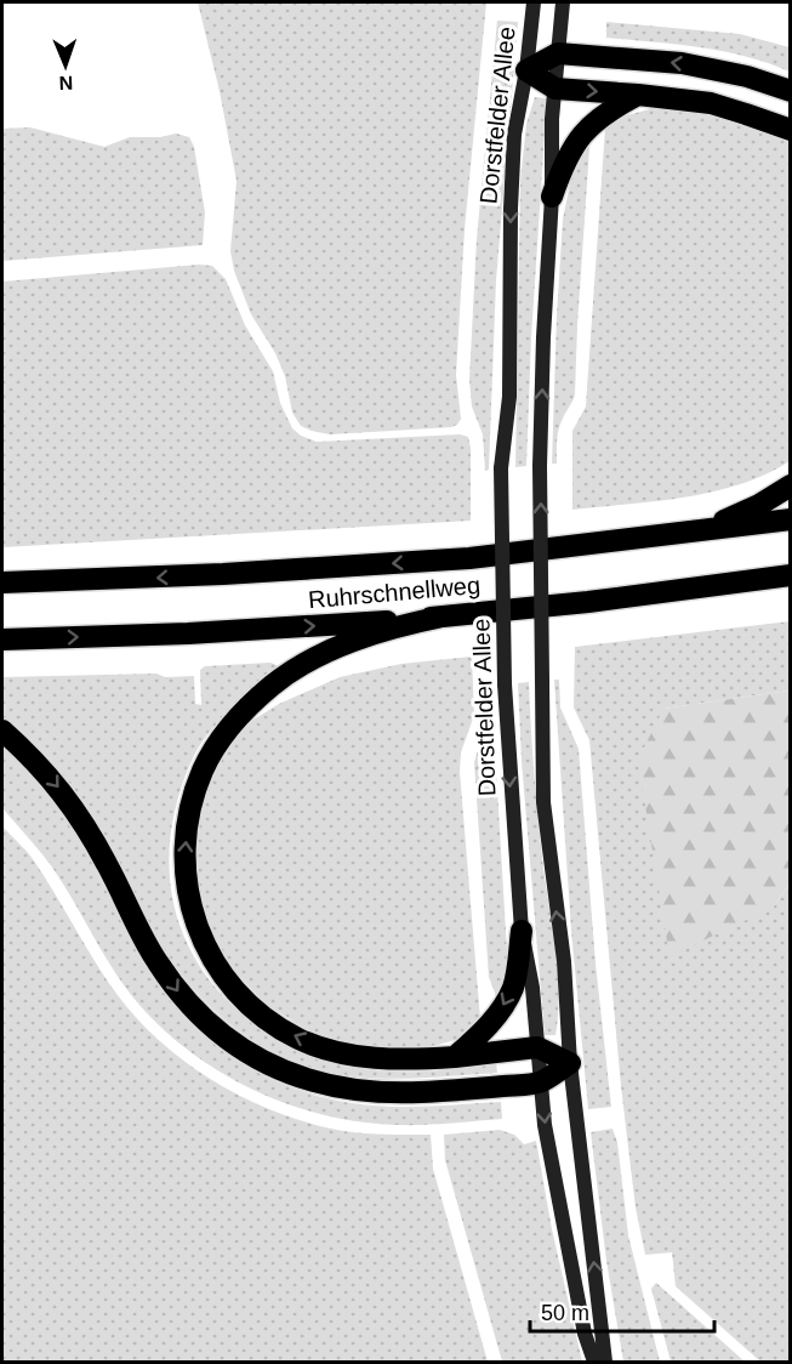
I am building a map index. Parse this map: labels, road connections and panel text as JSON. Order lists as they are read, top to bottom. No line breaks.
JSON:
{"streets":{"highway":["Ruhrschnellweg"],"main road":["Dorstfelder Allee"]},"scale_bar":"50 m","north":"bottom"}
